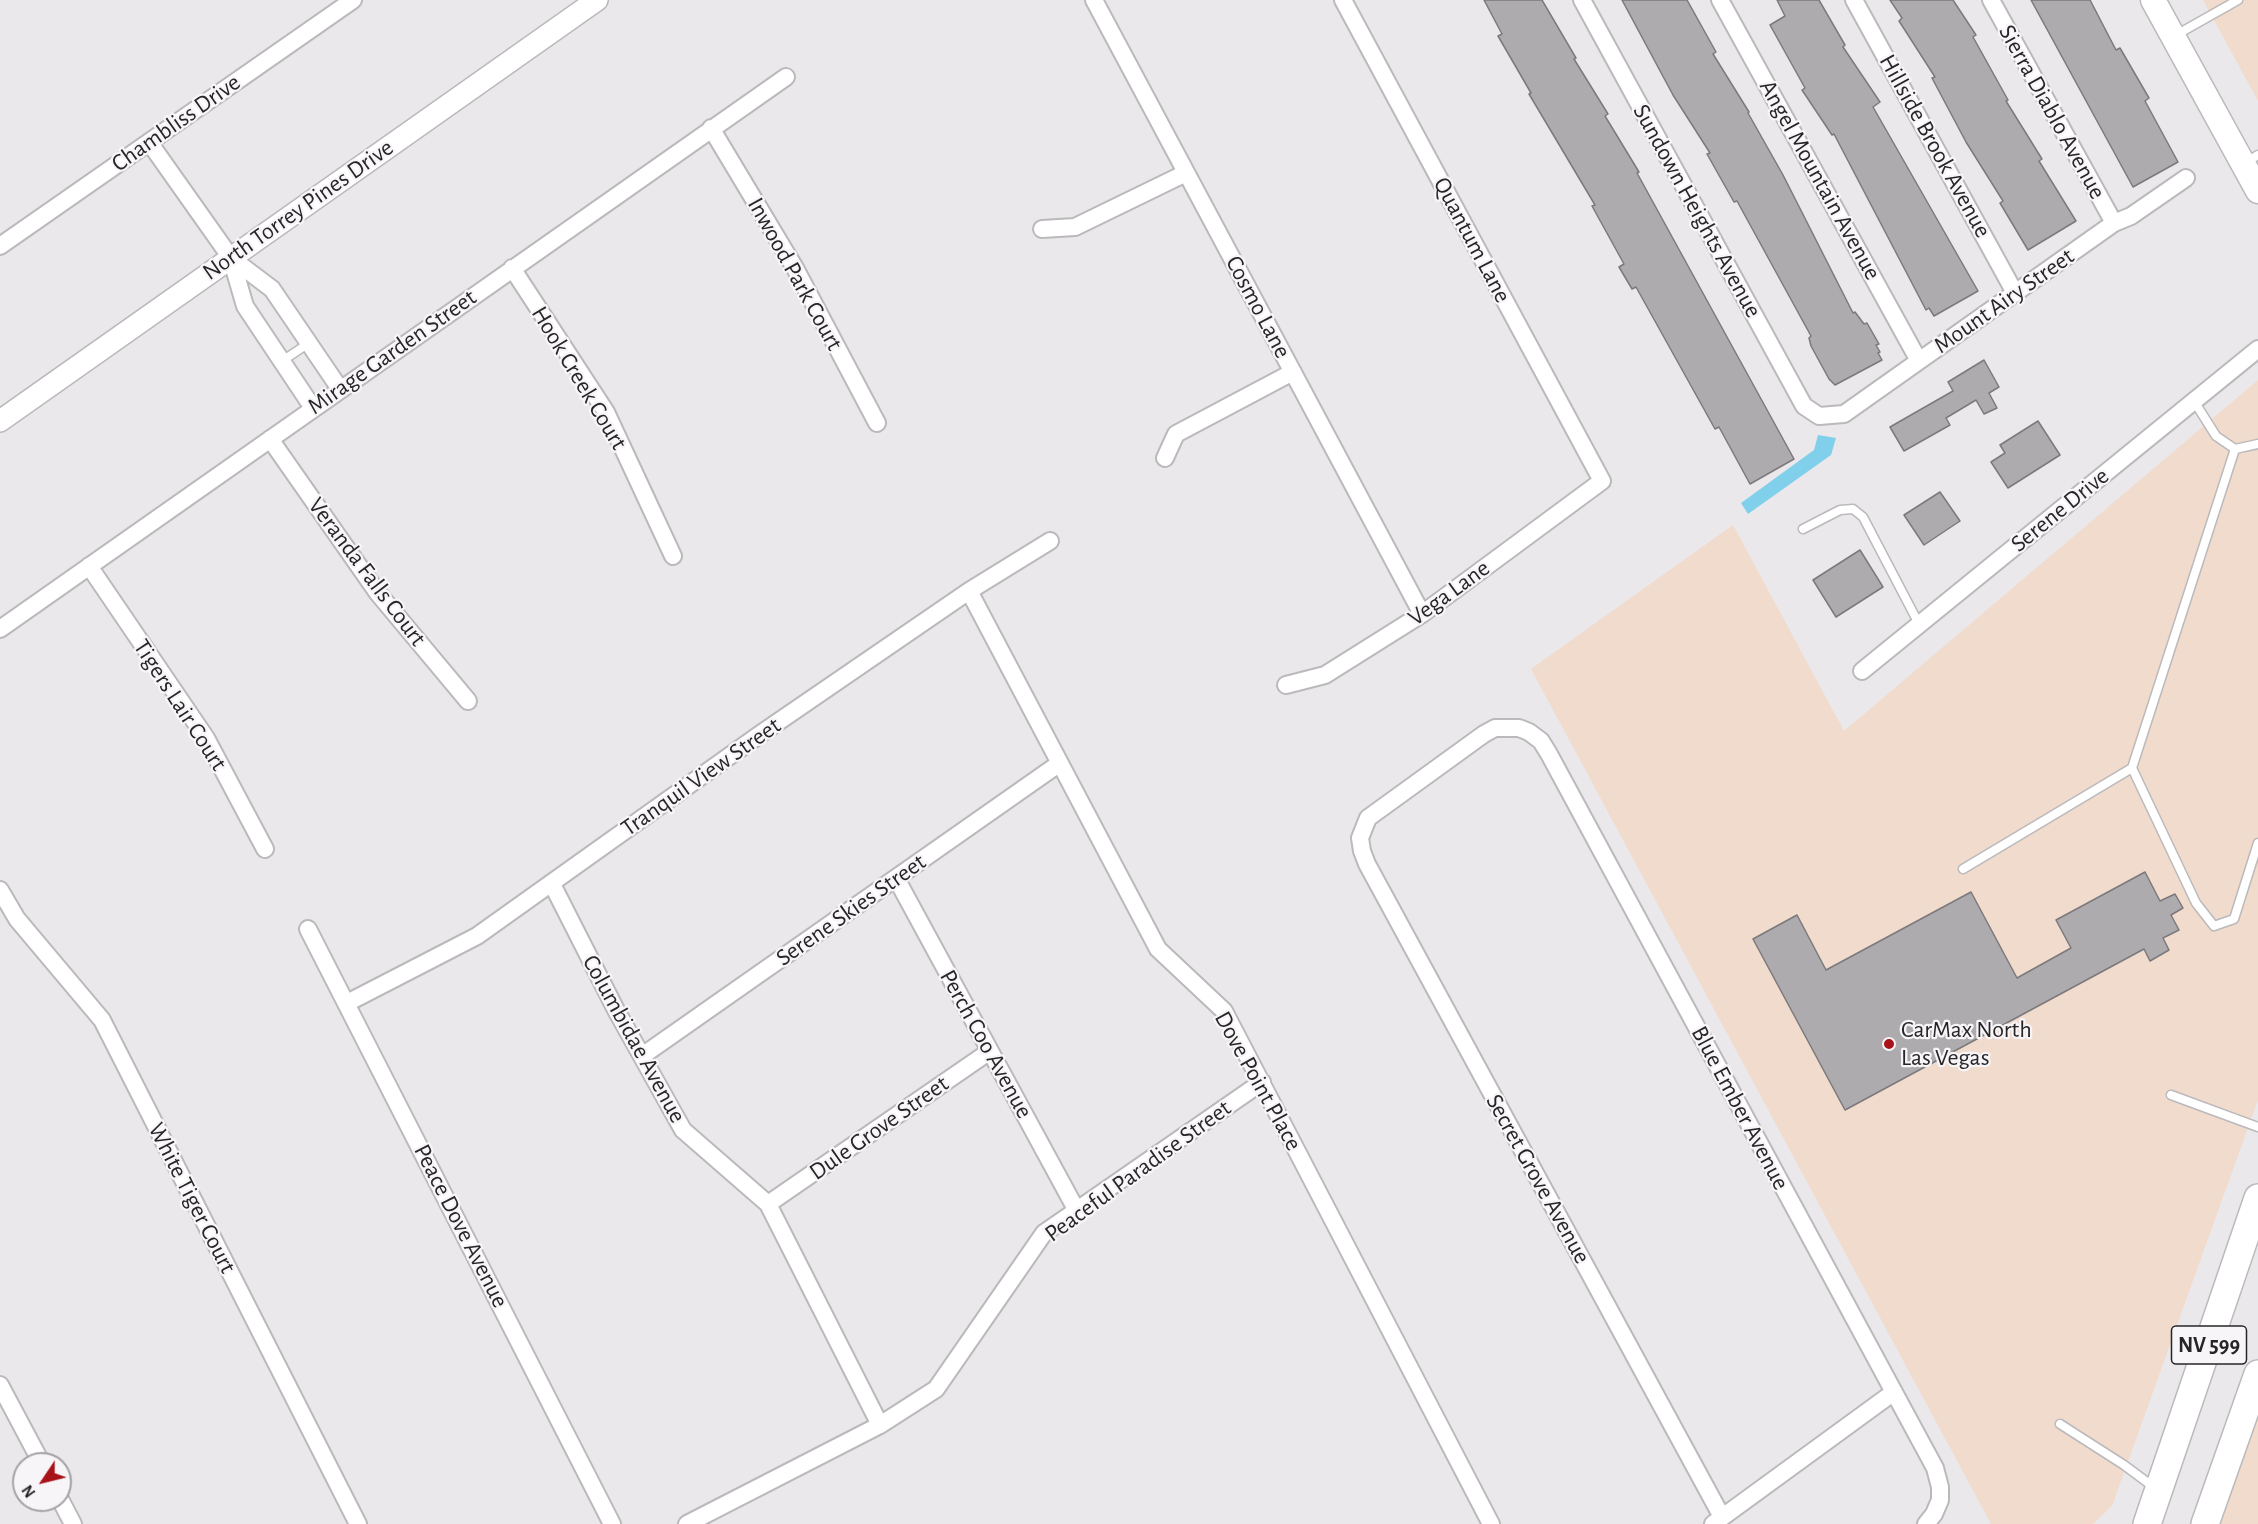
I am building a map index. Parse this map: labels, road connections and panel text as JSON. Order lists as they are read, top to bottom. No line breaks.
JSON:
{"streets":{"main road":["NV 599"],"street":["Sierra Diablo Avenue","Chambliss Drive","Hillside Brook Avenue","Angel Mountain Avenue","North Torrey Pines Drive","Sundown Heights Avenue","Quantum Lane","Inwood Park Court","Mount Airy Street","Cosmo Lane","Mirage Garden Street","Hook Creek Court","Serene Drive","Veranda Falls Court","Vega Lane","Tigers Lair Court","Tranquil View Street","Serene Skies Street","Columbidae Avenue","Perch Coo Avenue","Dove Point Place","Blue Ember Avenue","Dule Grove Street","Peaceful Paradise Street","Secret Grove Avenue","White Tiger Court","Peace Dove Avenue"]},"crossings":[["Sierra Diablo Avenue","Mount Airy Street"],["Hillside Brook Avenue","Mount Airy Street"],["Angel Mountain Avenue","Mount Airy Street"],["Sundown Heights Avenue","Mount Airy Street"],["Quantum Lane","Vega Lane"],["Inwood Park Court","Mirage Garden Street"],["Cosmo Lane","Vega Lane"],["Mirage Garden Street","Hook Creek Court"],["Mirage Garden Street","Veranda Falls Court"],["Mirage Garden Street","Tigers Lair Court"],["Tranquil View Street","Columbidae Avenue"],["Tranquil View Street","Dove Point Place"],["Tranquil View Street","Peace Dove Avenue"],["Serene Skies Street","Columbidae Avenue"],["Serene Skies Street","Perch Coo Avenue"],["Serene Skies Street","Dove Point Place"],["Columbidae Avenue","Dule Grove Street"],["Columbidae Avenue","Peaceful Paradise Street"],["Perch Coo Avenue","Dule Grove Street"],["Perch Coo Avenue","Peaceful Paradise Street"],["Dove Point Place","Peaceful Paradise Street"],["Blue Ember Avenue","Secret Grove Avenue"]],"places":["CarMax North Las Vegas"],"north":"bottom left"}
